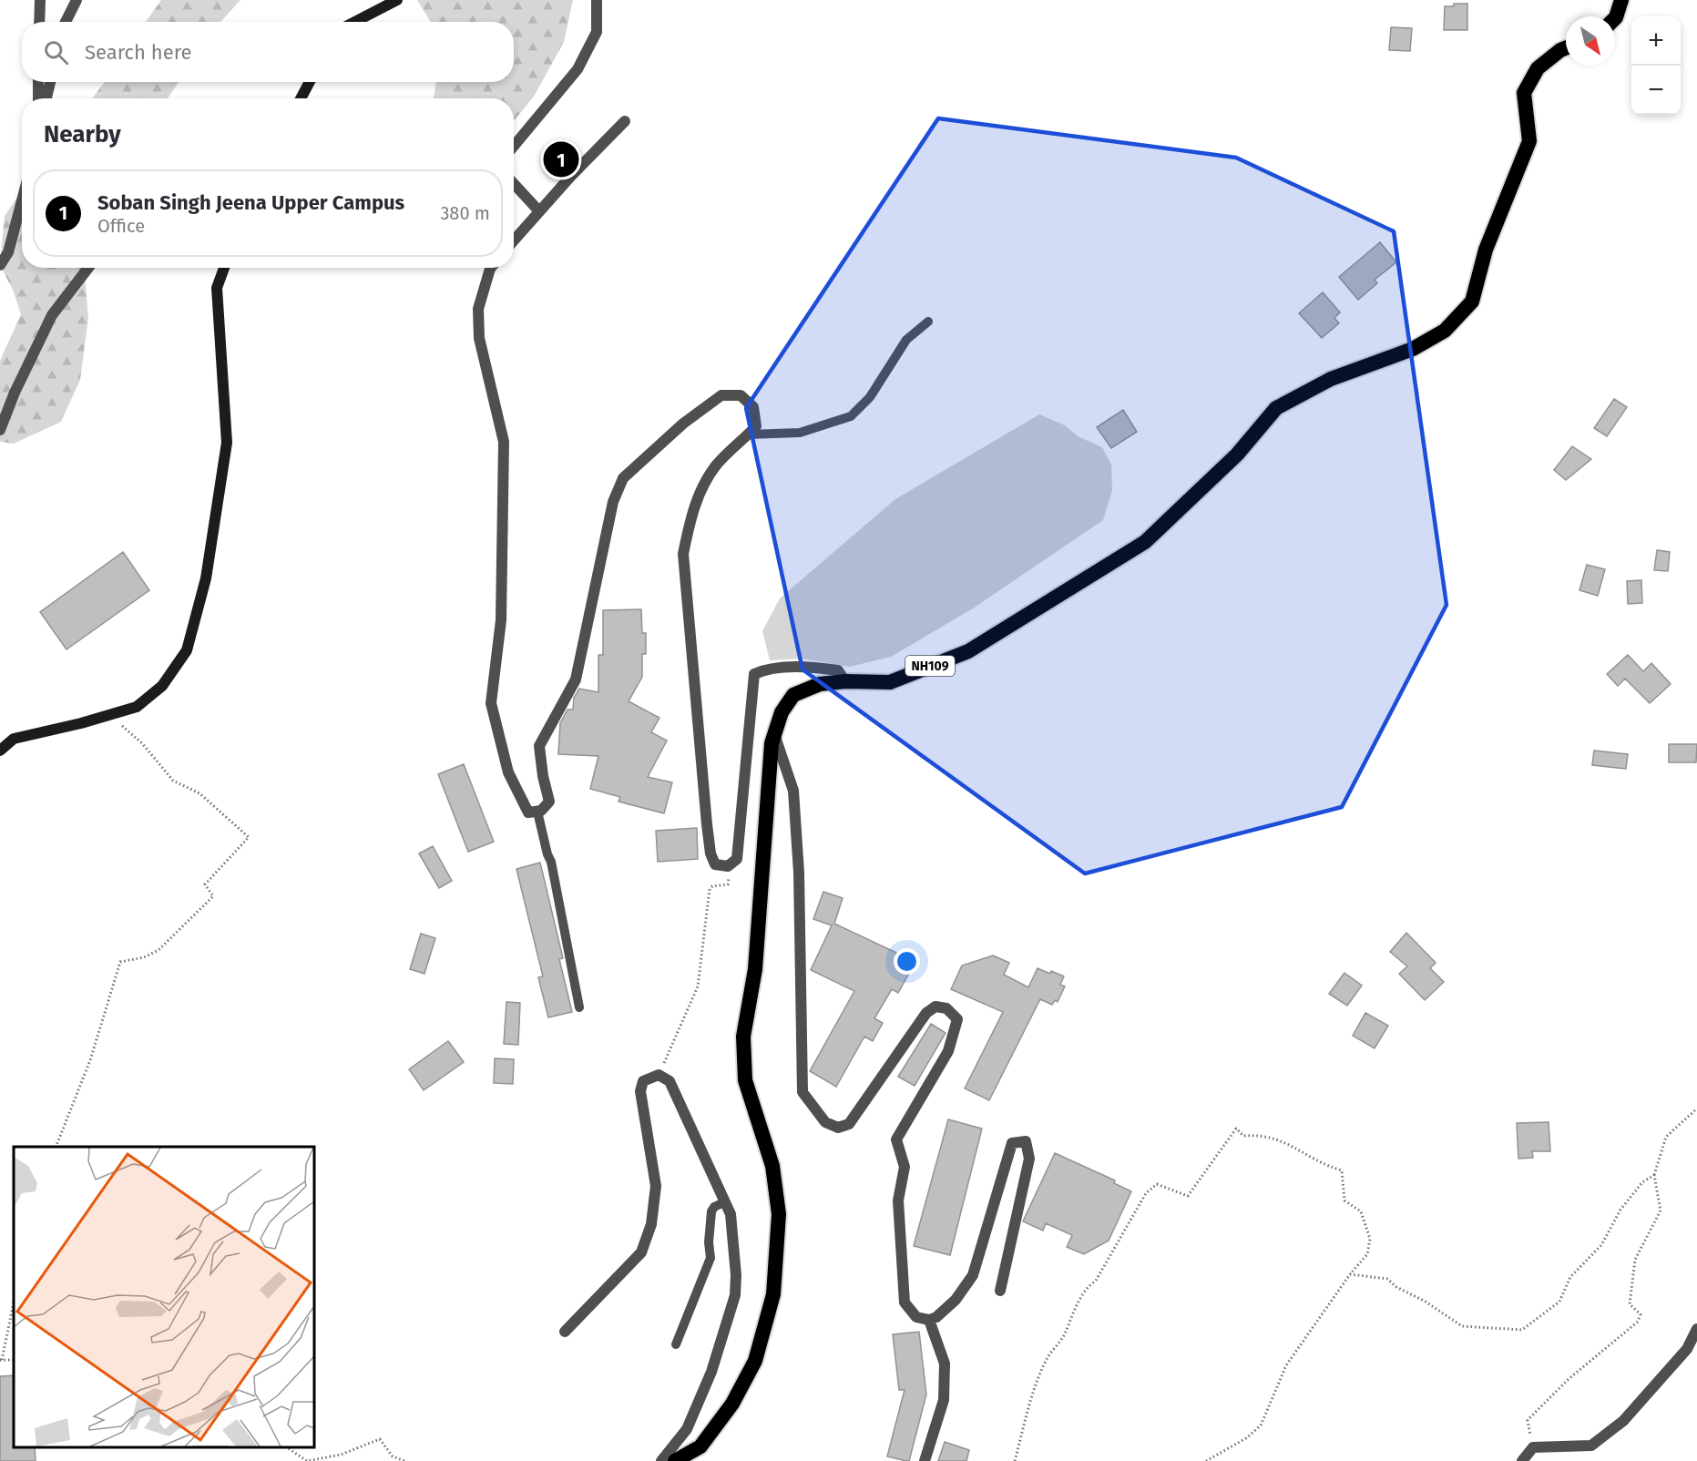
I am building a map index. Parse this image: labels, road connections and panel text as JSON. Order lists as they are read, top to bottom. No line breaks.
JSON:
{"streets":{"highway":["NH109"]},"north":"bottom right","page":{"map_buttons":["+","−"],"search":"Search here","heading":"Nearby","pins":"1","list":[{"mark":"1","name":"Soban Singh Jeena Upper Campus","note":"Office","value":"380 m"}]}}
